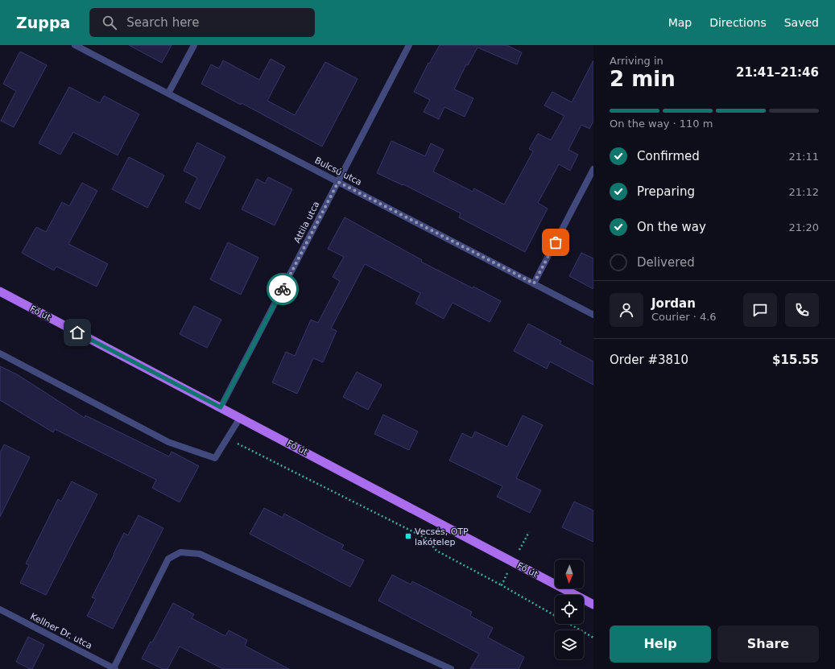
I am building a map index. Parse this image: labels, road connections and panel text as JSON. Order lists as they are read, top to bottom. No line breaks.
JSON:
{"streets":{"main road":["Fő út"],"street":["Bulcsú utca","Attila utca","Kellner Dr. utca"]},"crossings":[["Bulcsú utca","Attila utca"],["Attila utca","Fő út"]],"places":{"transit":["Vecsés, OTP lakótelep"]},"north":"bottom","page":{"header":"Zuppa","search":"Search here","nav":["Map","Directions","Saved"],"heading":["2 min","Arriving in","21:41–21:46"],"panel":["Jordan","Courier · 4.6","Order #3810","$15.55"],"bar":"On the way · 110 m","list":[["Confirmed","21:11"],["Preparing","21:12"],["On the way","21:20"],"Delivered"],"buttons":["Help","Share"]}}
